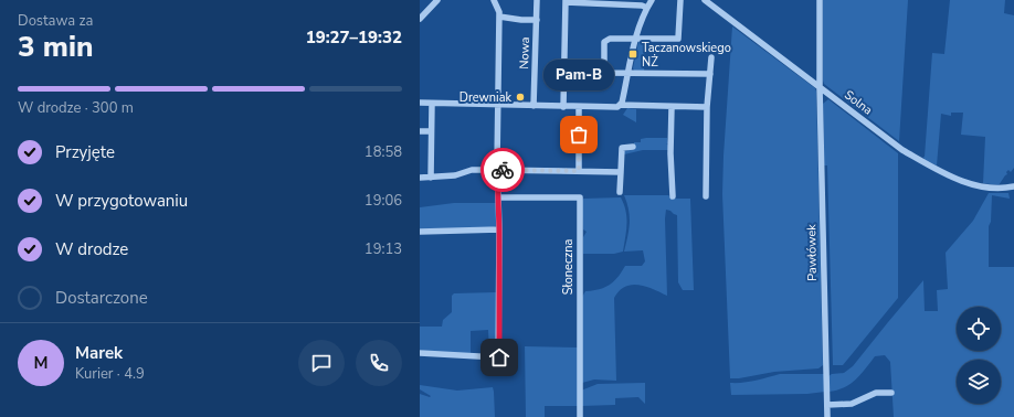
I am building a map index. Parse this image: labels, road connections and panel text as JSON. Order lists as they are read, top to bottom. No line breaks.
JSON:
{"streets":{"street":["Nowa","Solna","Pawłówek","Słoneczna"]},"crossings":[["Solna","Pawłówek"]],"places":{"transit":["Taczanowskiego NŻ"],"other":["Drewniak","Pam-B"]},"page":{"heading":["3 min","Dostawa za","19:27–19:32"],"panel":["Marek","Kurier · 4.9"],"bubble":"Pam-B","bar":"W drodze · 300 m","list":[["Przyjęte","18:58"],["W przygotowaniu","19:06"],["W drodze","19:13"],"Dostarczone"],"round":"M"}}
